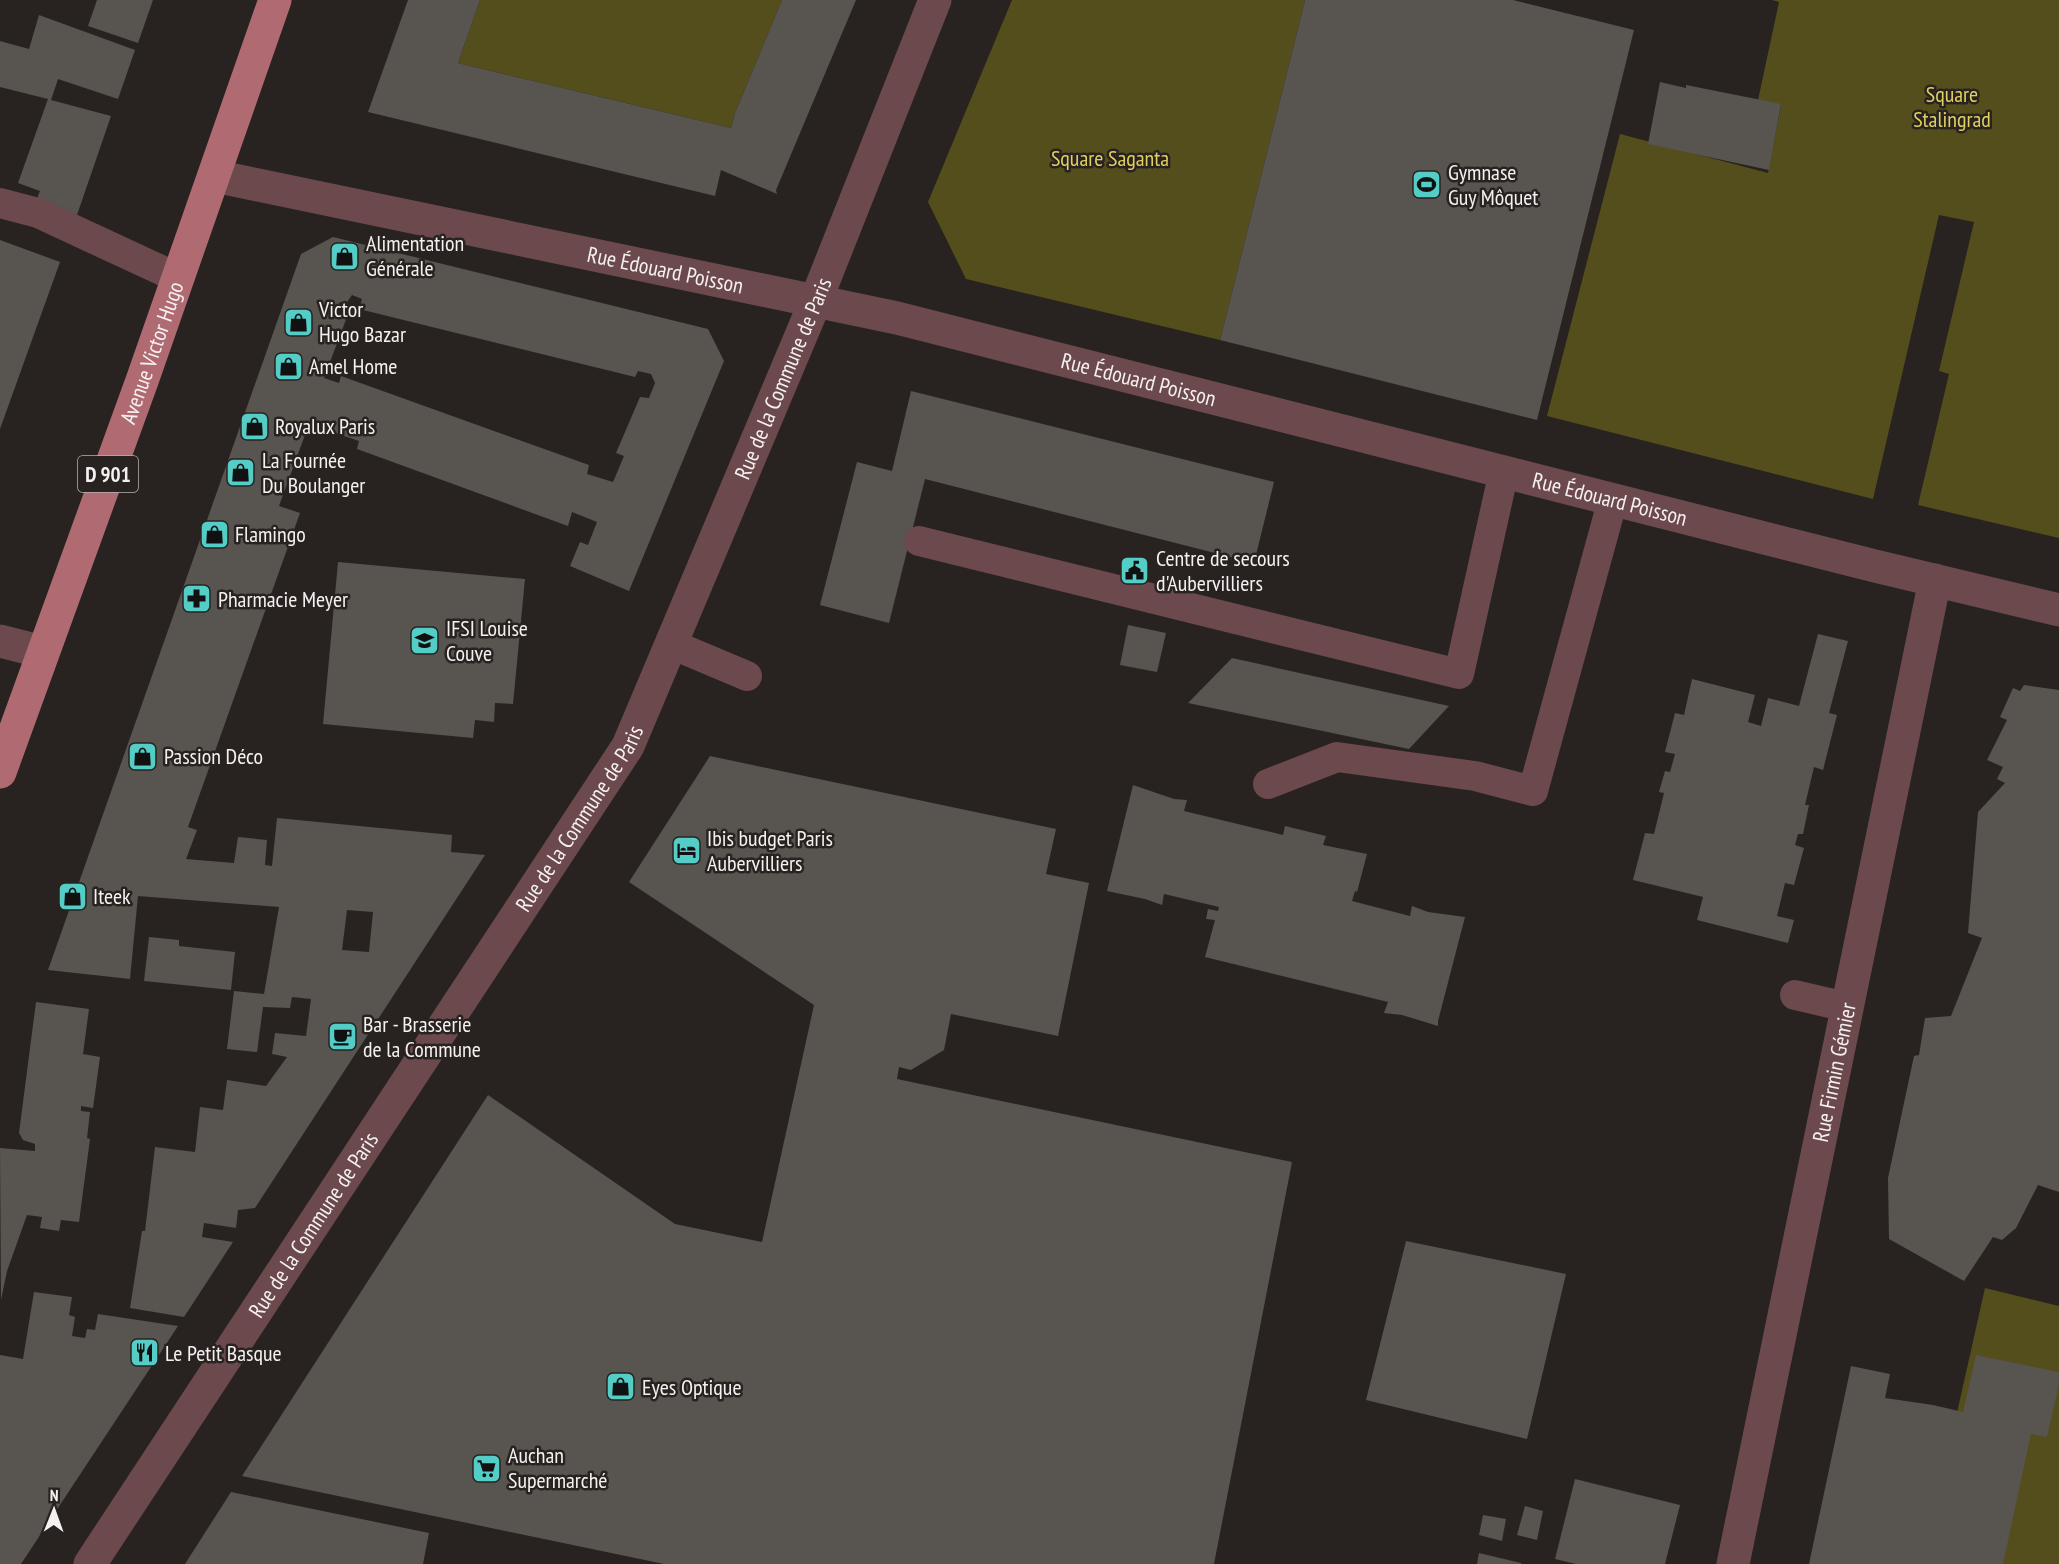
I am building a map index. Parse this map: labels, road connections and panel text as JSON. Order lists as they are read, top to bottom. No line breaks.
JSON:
{"streets":{"main road":["Avenue Victor Hugo","D 901"],"street":["Rue Édouard Poisson","Rue de la Commune de Paris","Rue Firmin Gémier"]},"crossings":[["Rue Édouard Poisson","Avenue Victor Hugo"],["Rue Édouard Poisson","Rue de la Commune de Paris"],["Rue Édouard Poisson","Rue Firmin Gémier"]],"parks":["Square Stalingrad","Square Saganta"],"places":{"sports":["Gymnase Guy Môquet"],"shop":["Alimentation Générale","Victor Hugo Bazar","Amel Home","Royalux Paris","La Fournée Du Boulanger","Flamingo","Passion Déco","Iteek","Eyes Optique"],"public building":["Centre de secours d'Aubervilliers"],"pharmacy":["Pharmacie Meyer"],"school or university":["IFSI Louise Couve"],"hotel":["Ibis budget Paris Aubervilliers"],"cafe":["Bar - Brasserie de la Commune"],"restaurant":["Le Petit Basque"],"supermarket":["Auchan Supermarché"]},"north":"top"}
